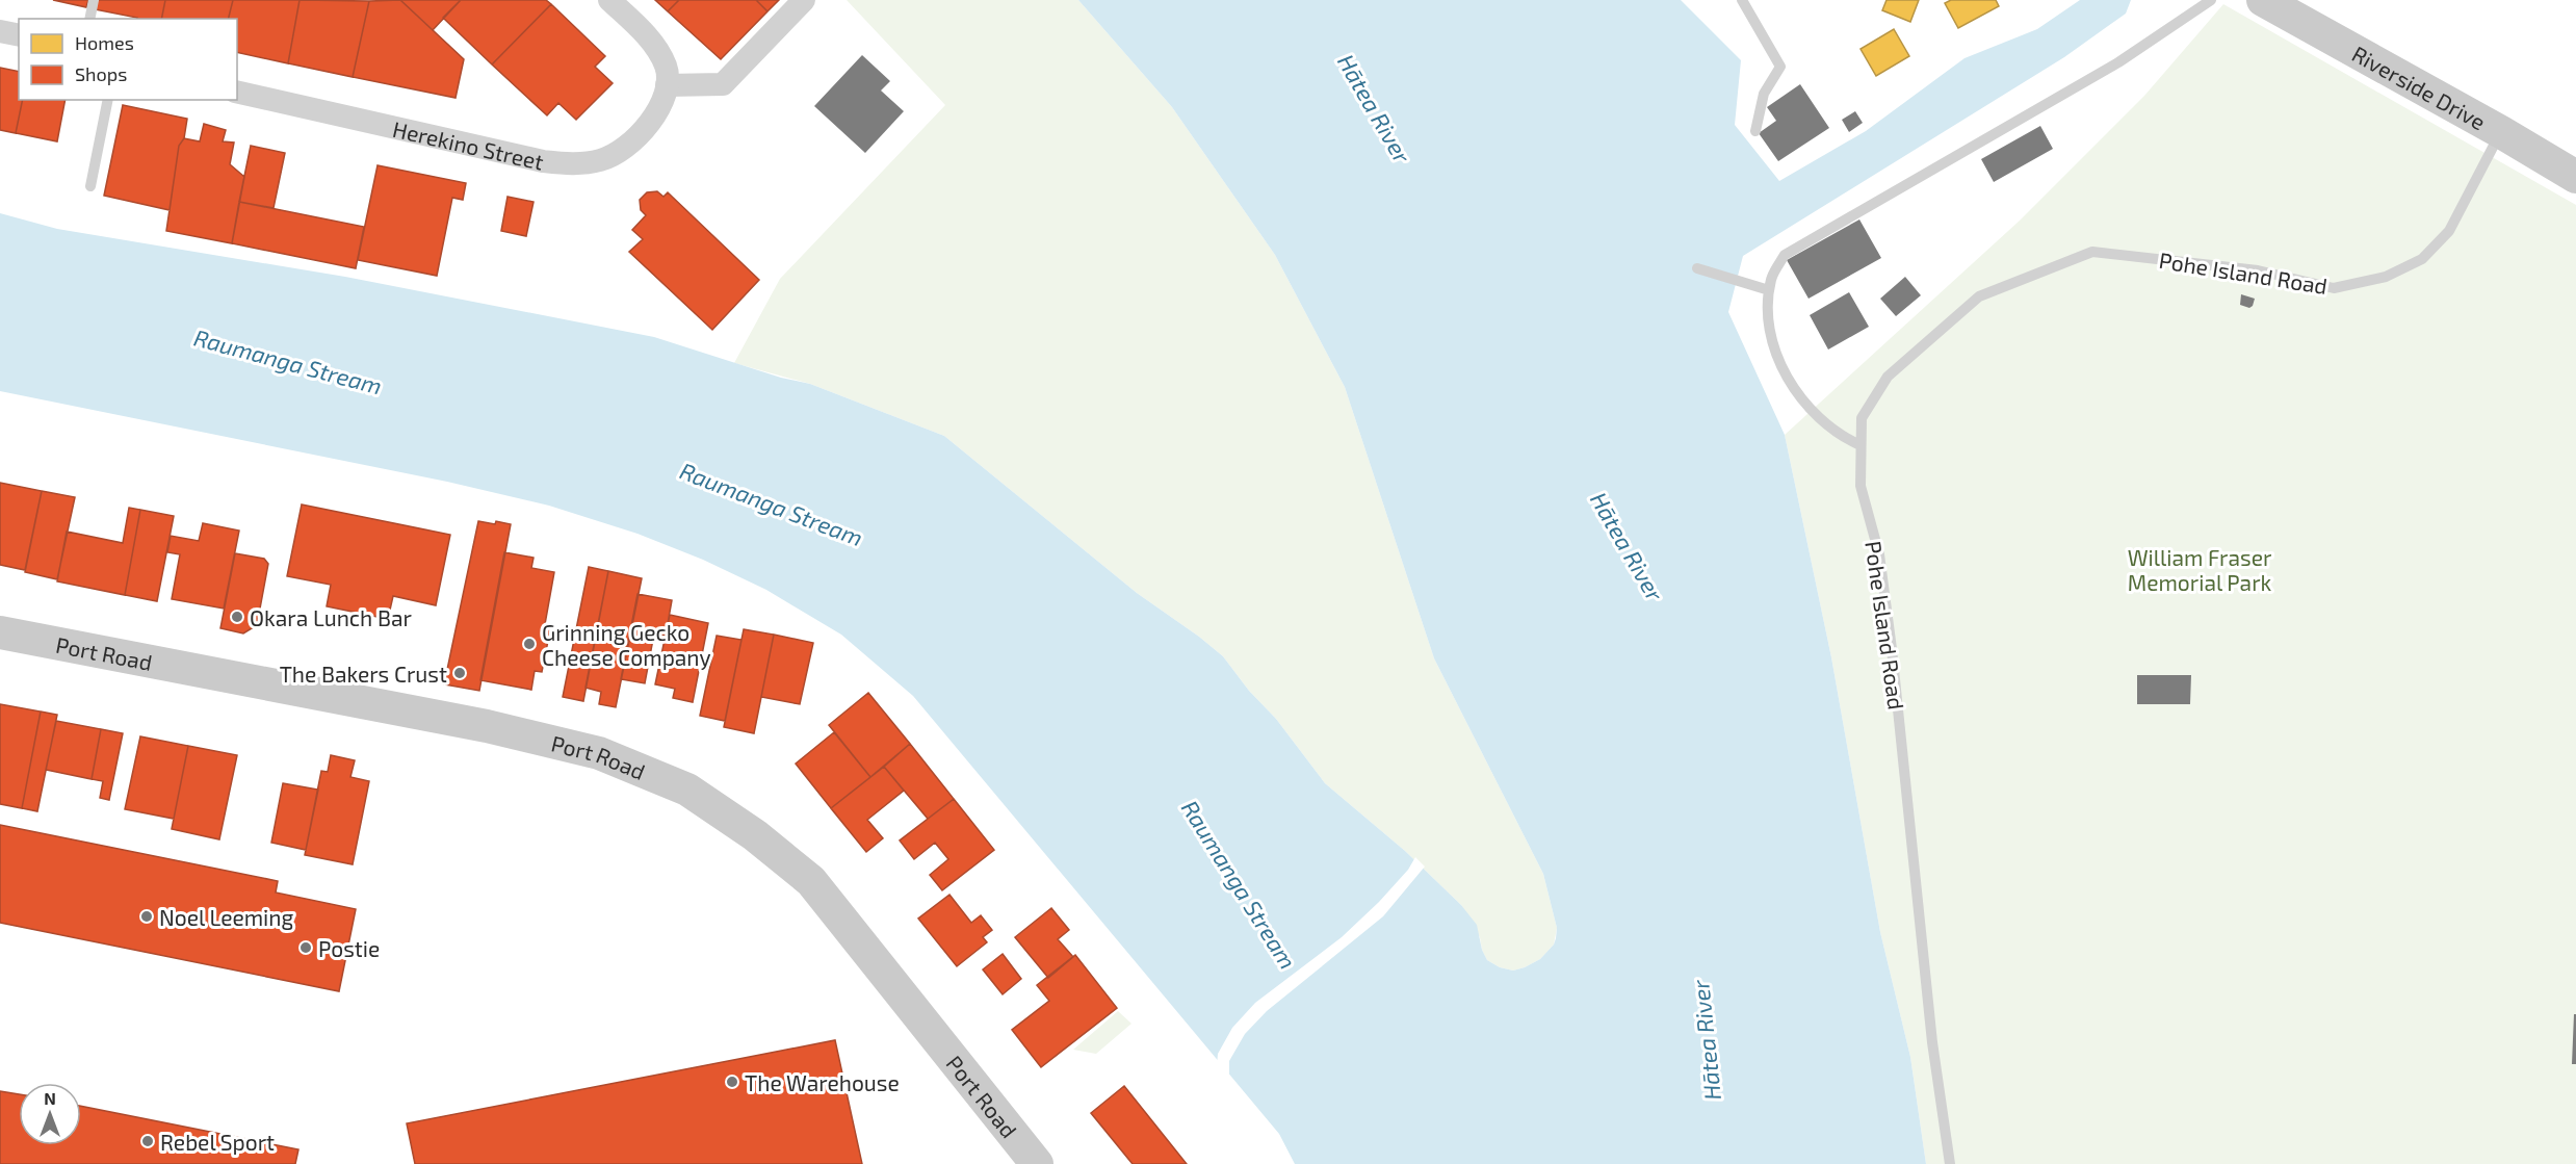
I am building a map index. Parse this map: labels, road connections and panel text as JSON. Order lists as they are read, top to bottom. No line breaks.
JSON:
{"streets":{"main road":["Riverside Drive","Port Road"],"street":["Herekino Street"],"lane":["Pohe Island Road"]},"crossings":[["Riverside Drive","Pohe Island Road"]],"water":["Hātea River","Raumanga Stream"],"parks":["William Fraser Memorial Park"],"places":["Okara Lunch Bar","Grinning Gecko Cheese Company","The Bakers Crust","Noel Leeming","Postie","The Warehouse","Rebel Sport"],"legend":["Homes","Shops"],"north":"top"}
